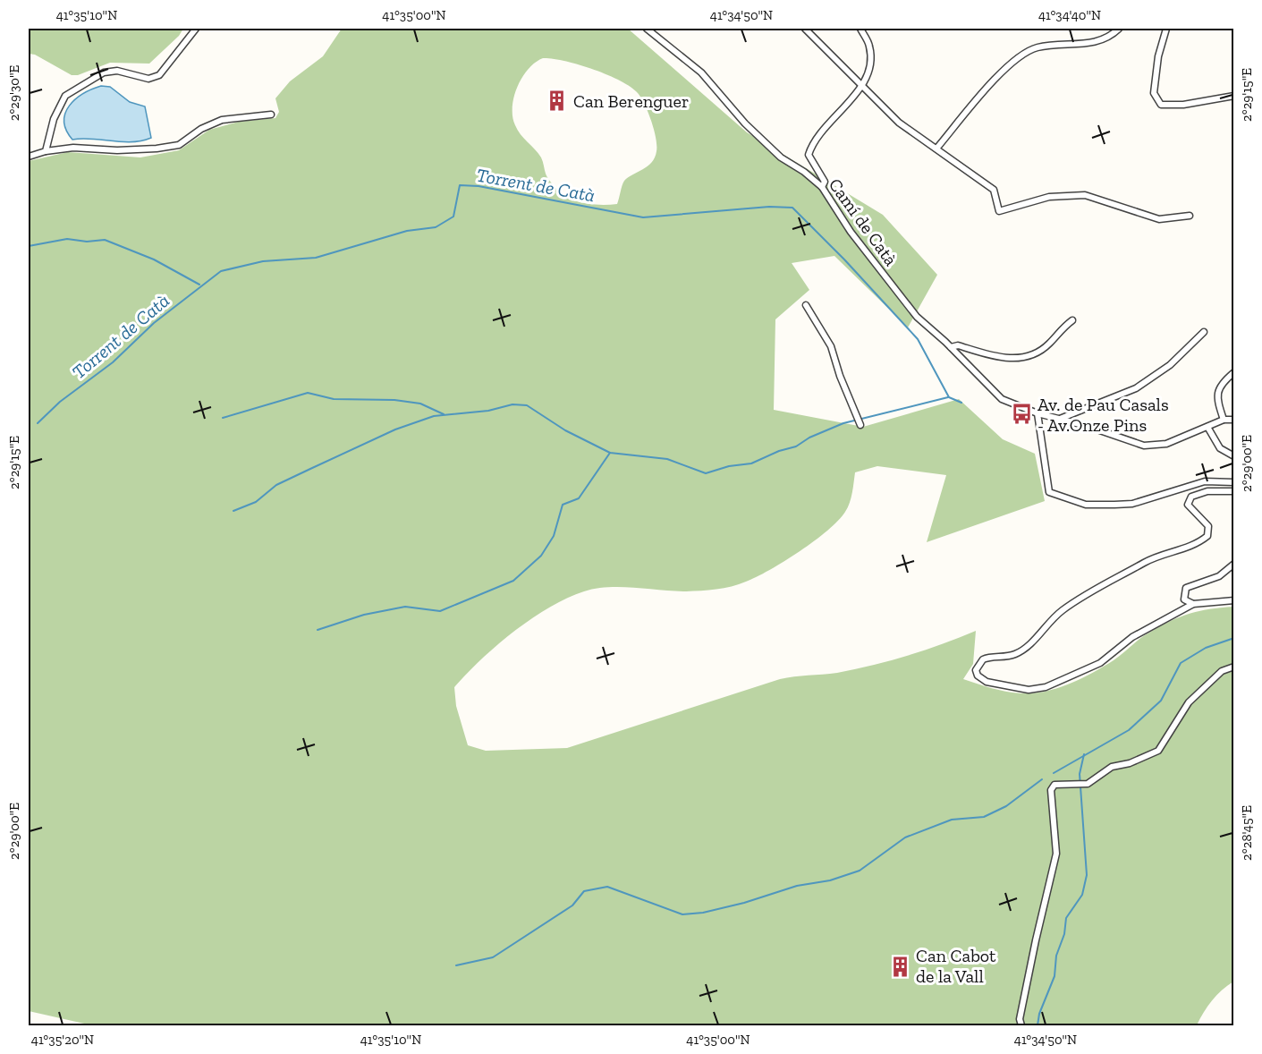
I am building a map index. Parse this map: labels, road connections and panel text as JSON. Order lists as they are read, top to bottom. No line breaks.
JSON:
{"streets":{"street":["Camí de Catà"]},"water":["Torrent de Catà"],"places":{"building":["Can Berenguer","Can Cabot de la Vall"],"bus stop":["Av. de Pau Casals - Av.Onze Pins"]},"coordinates":["41°35'10\"N","41°35'00\"N","41°34'50\"N","41°34'40\"N","2°29'30\"E","2°29'15\"E","2°29'00\"E","2°28'45\"E","41°35'20\"N"]}
